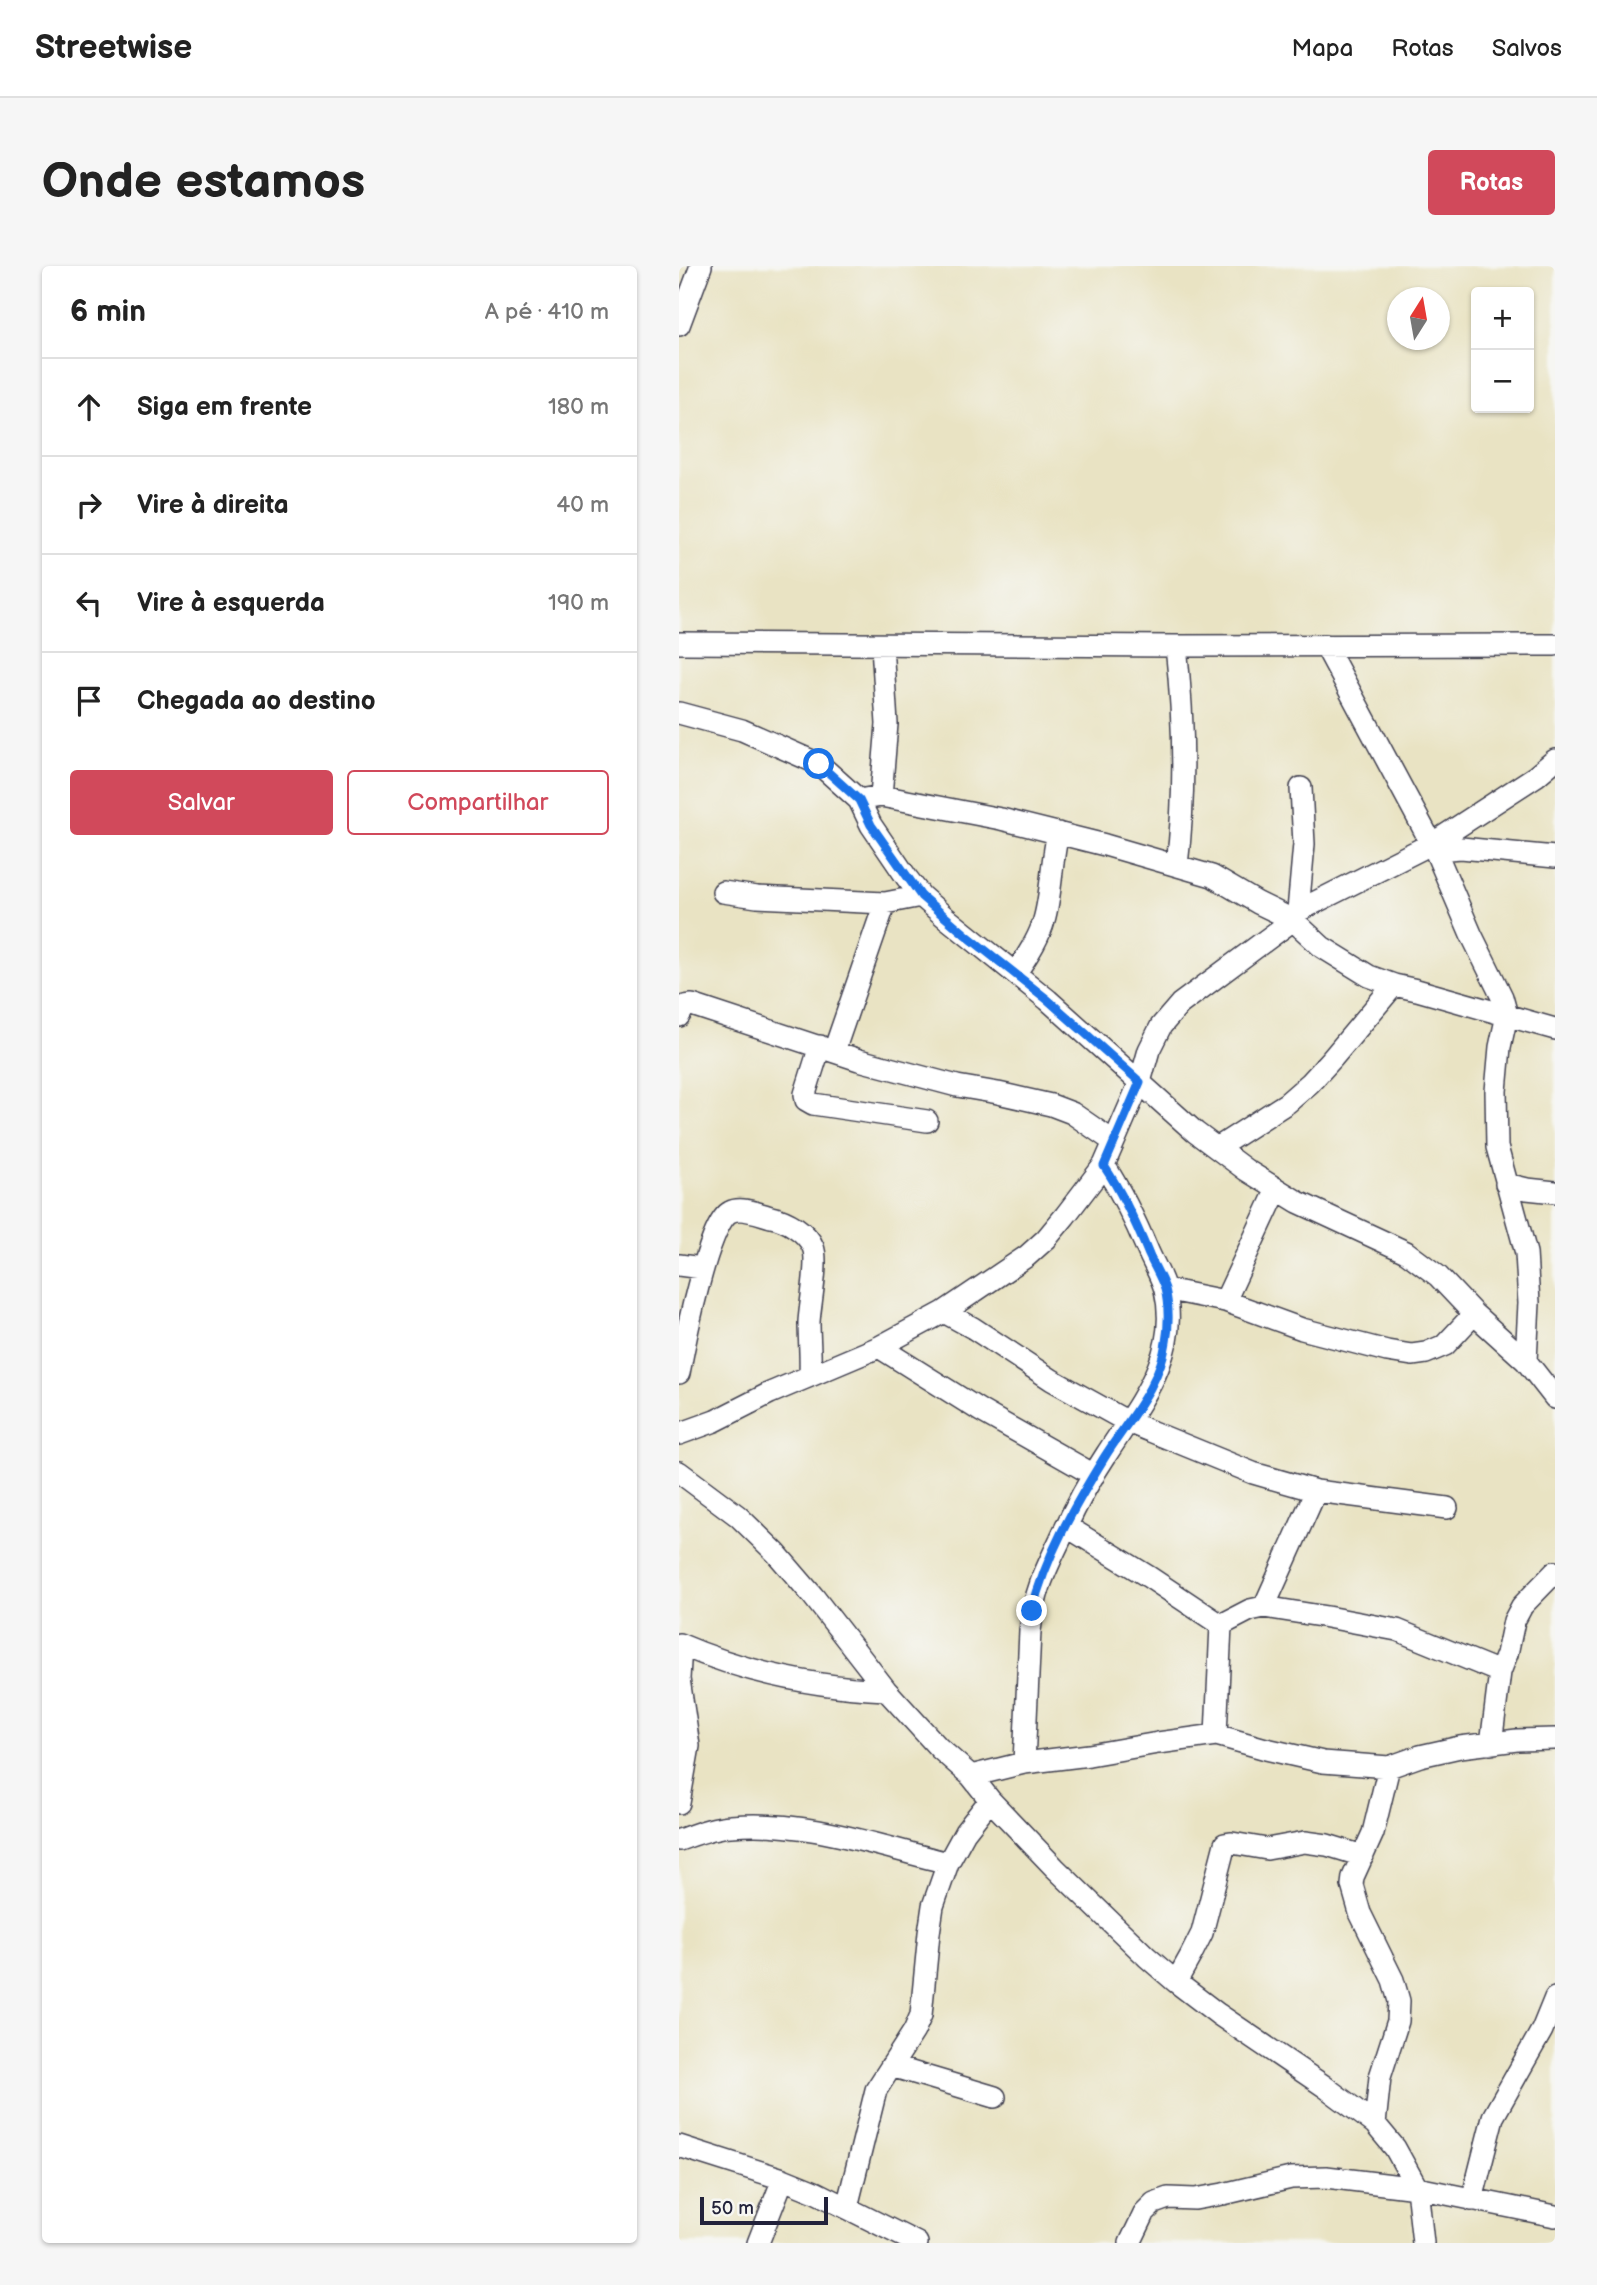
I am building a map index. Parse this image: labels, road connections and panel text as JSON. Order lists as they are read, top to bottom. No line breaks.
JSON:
{"scale_bar":"50 m","north":"top","page":{"header":"Streetwise","nav":["Mapa","Rotas","Salvos"],"buttons":["Rotas",["Salvar","Compartilhar"]],"title":"Onde estamos","heading":["6 min","A pé · 410 m"],"map_buttons":["+","−"],"list":[["Siga em frente","180 m"],["Vire à direita","40 m"],["Vire à esquerda","190 m"],"Chegada ao destino"],"scale":"50 m"}}
